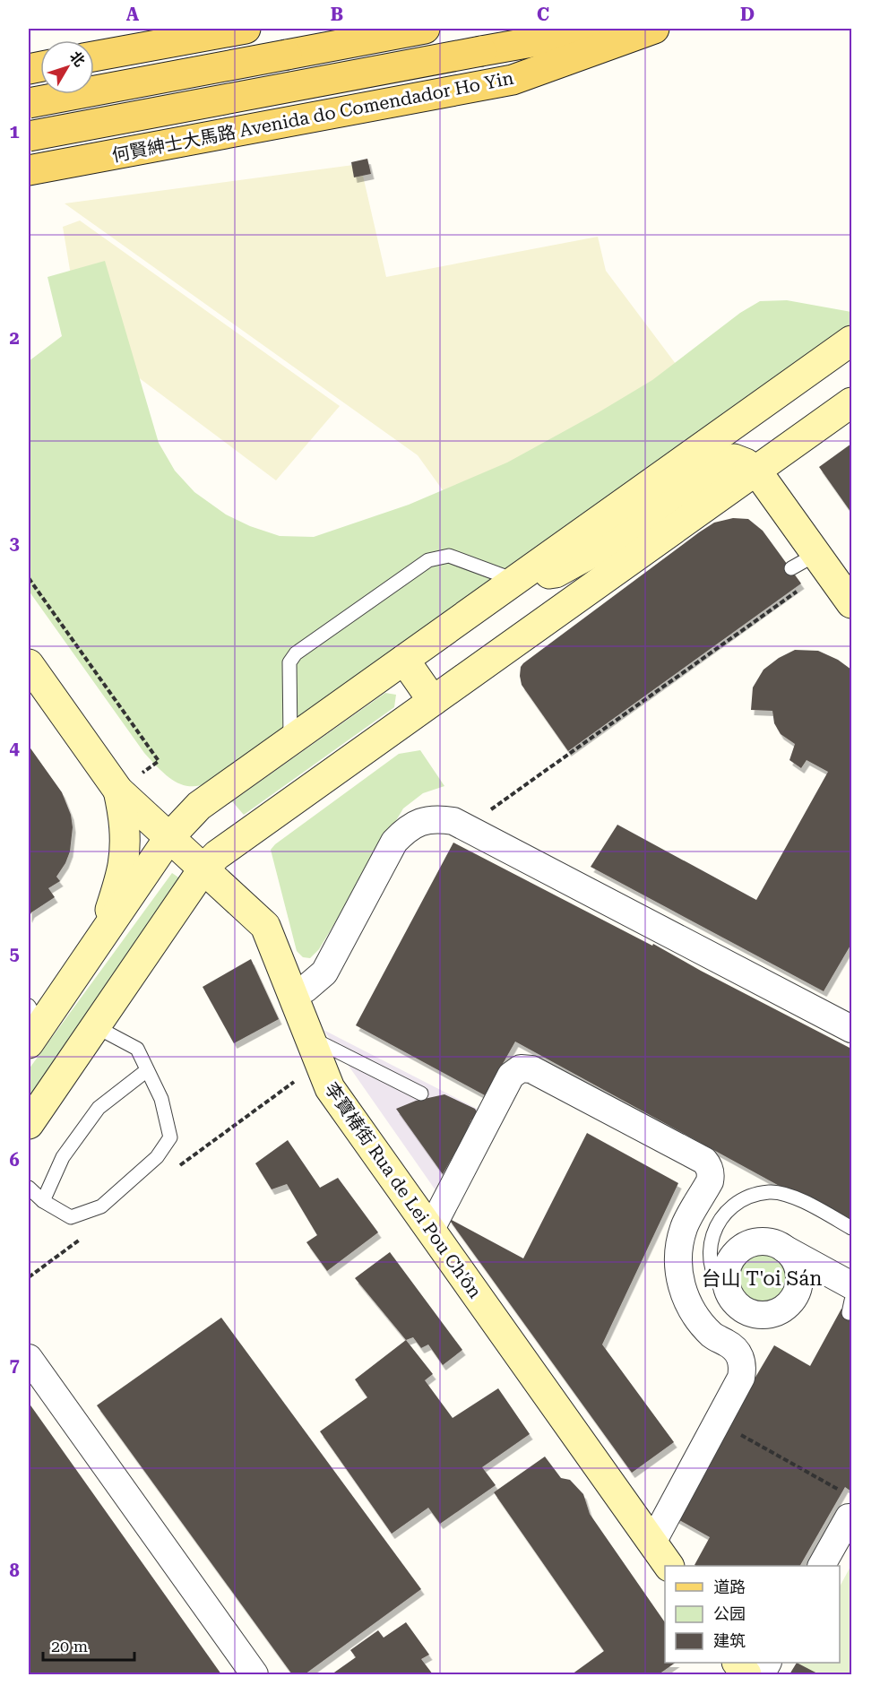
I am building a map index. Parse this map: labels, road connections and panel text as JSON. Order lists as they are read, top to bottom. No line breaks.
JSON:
{"streets":{"main road":["何賢紳士大馬路 Avenida do Comendador Ho Yin","李寶椿街 Rua de Lei Pou Ch'ôn"]},"districts":["台山 T'oi Sán"],"legend":["道路","公园","建筑"],"scale_bar":"20 m","north":"top right","grid":{"columns":["A","B","C","D"],"rows":["1","2","3","4","5","6","7","8"]}}
